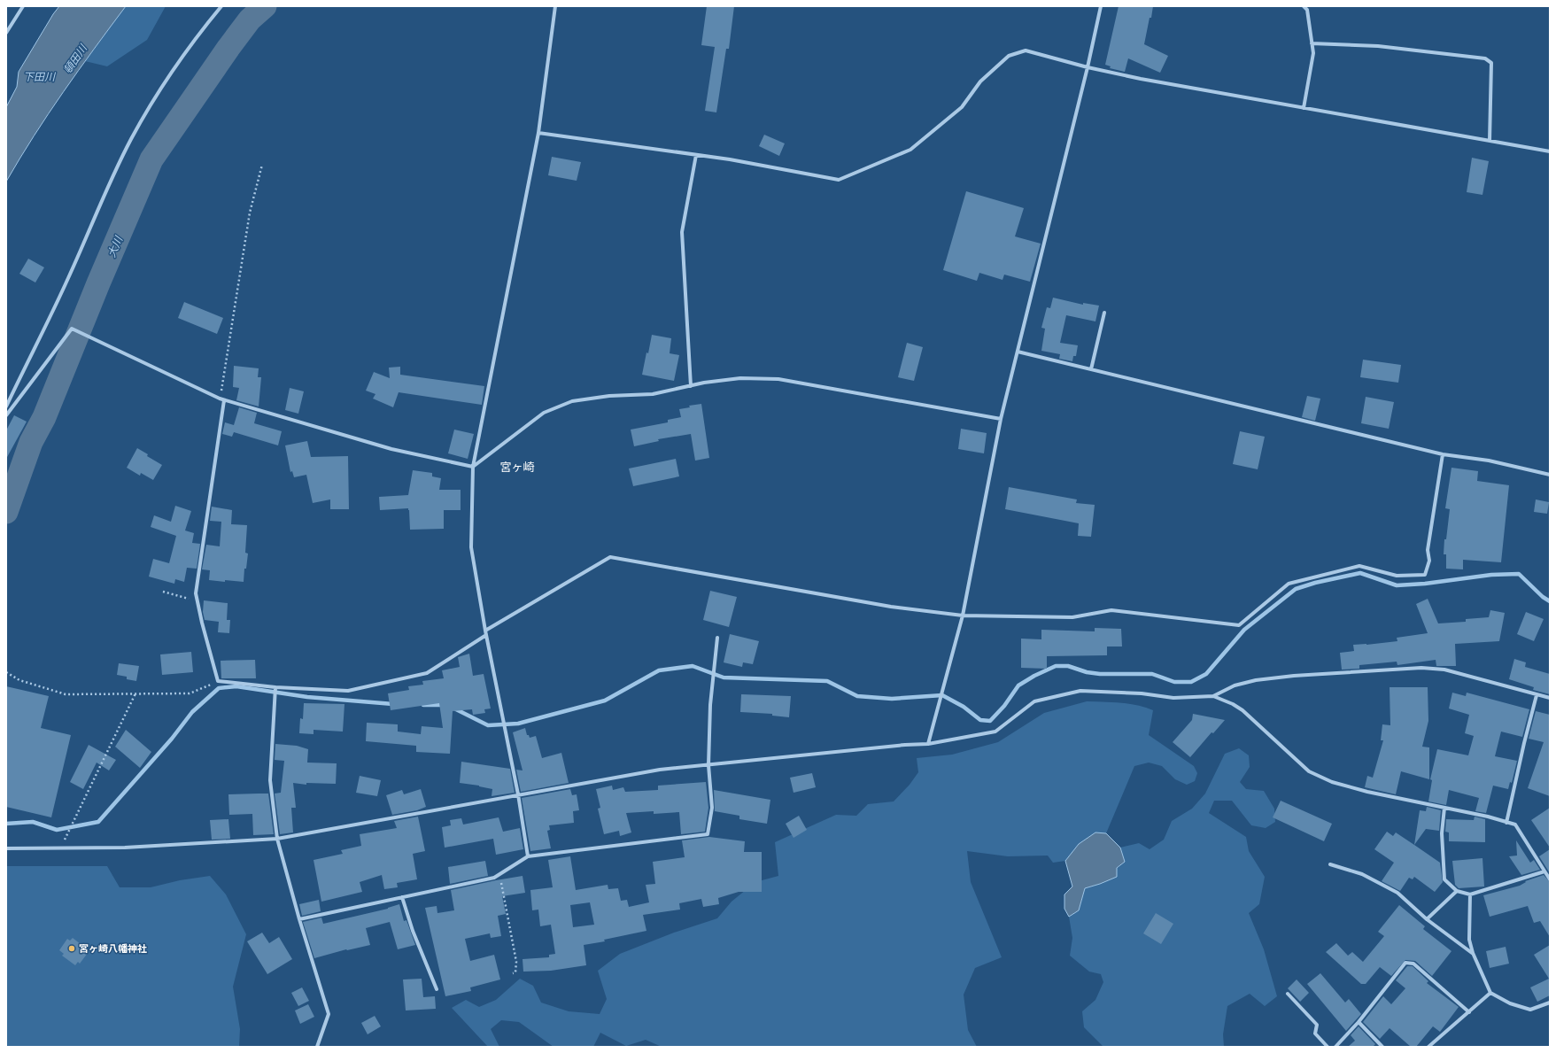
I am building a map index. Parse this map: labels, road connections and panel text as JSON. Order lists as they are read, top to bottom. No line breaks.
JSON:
{"districts":["宮ヶ崎"],"water":["頓田川","下田川","大川"],"places":["宮ヶ崎八幡神社"]}
